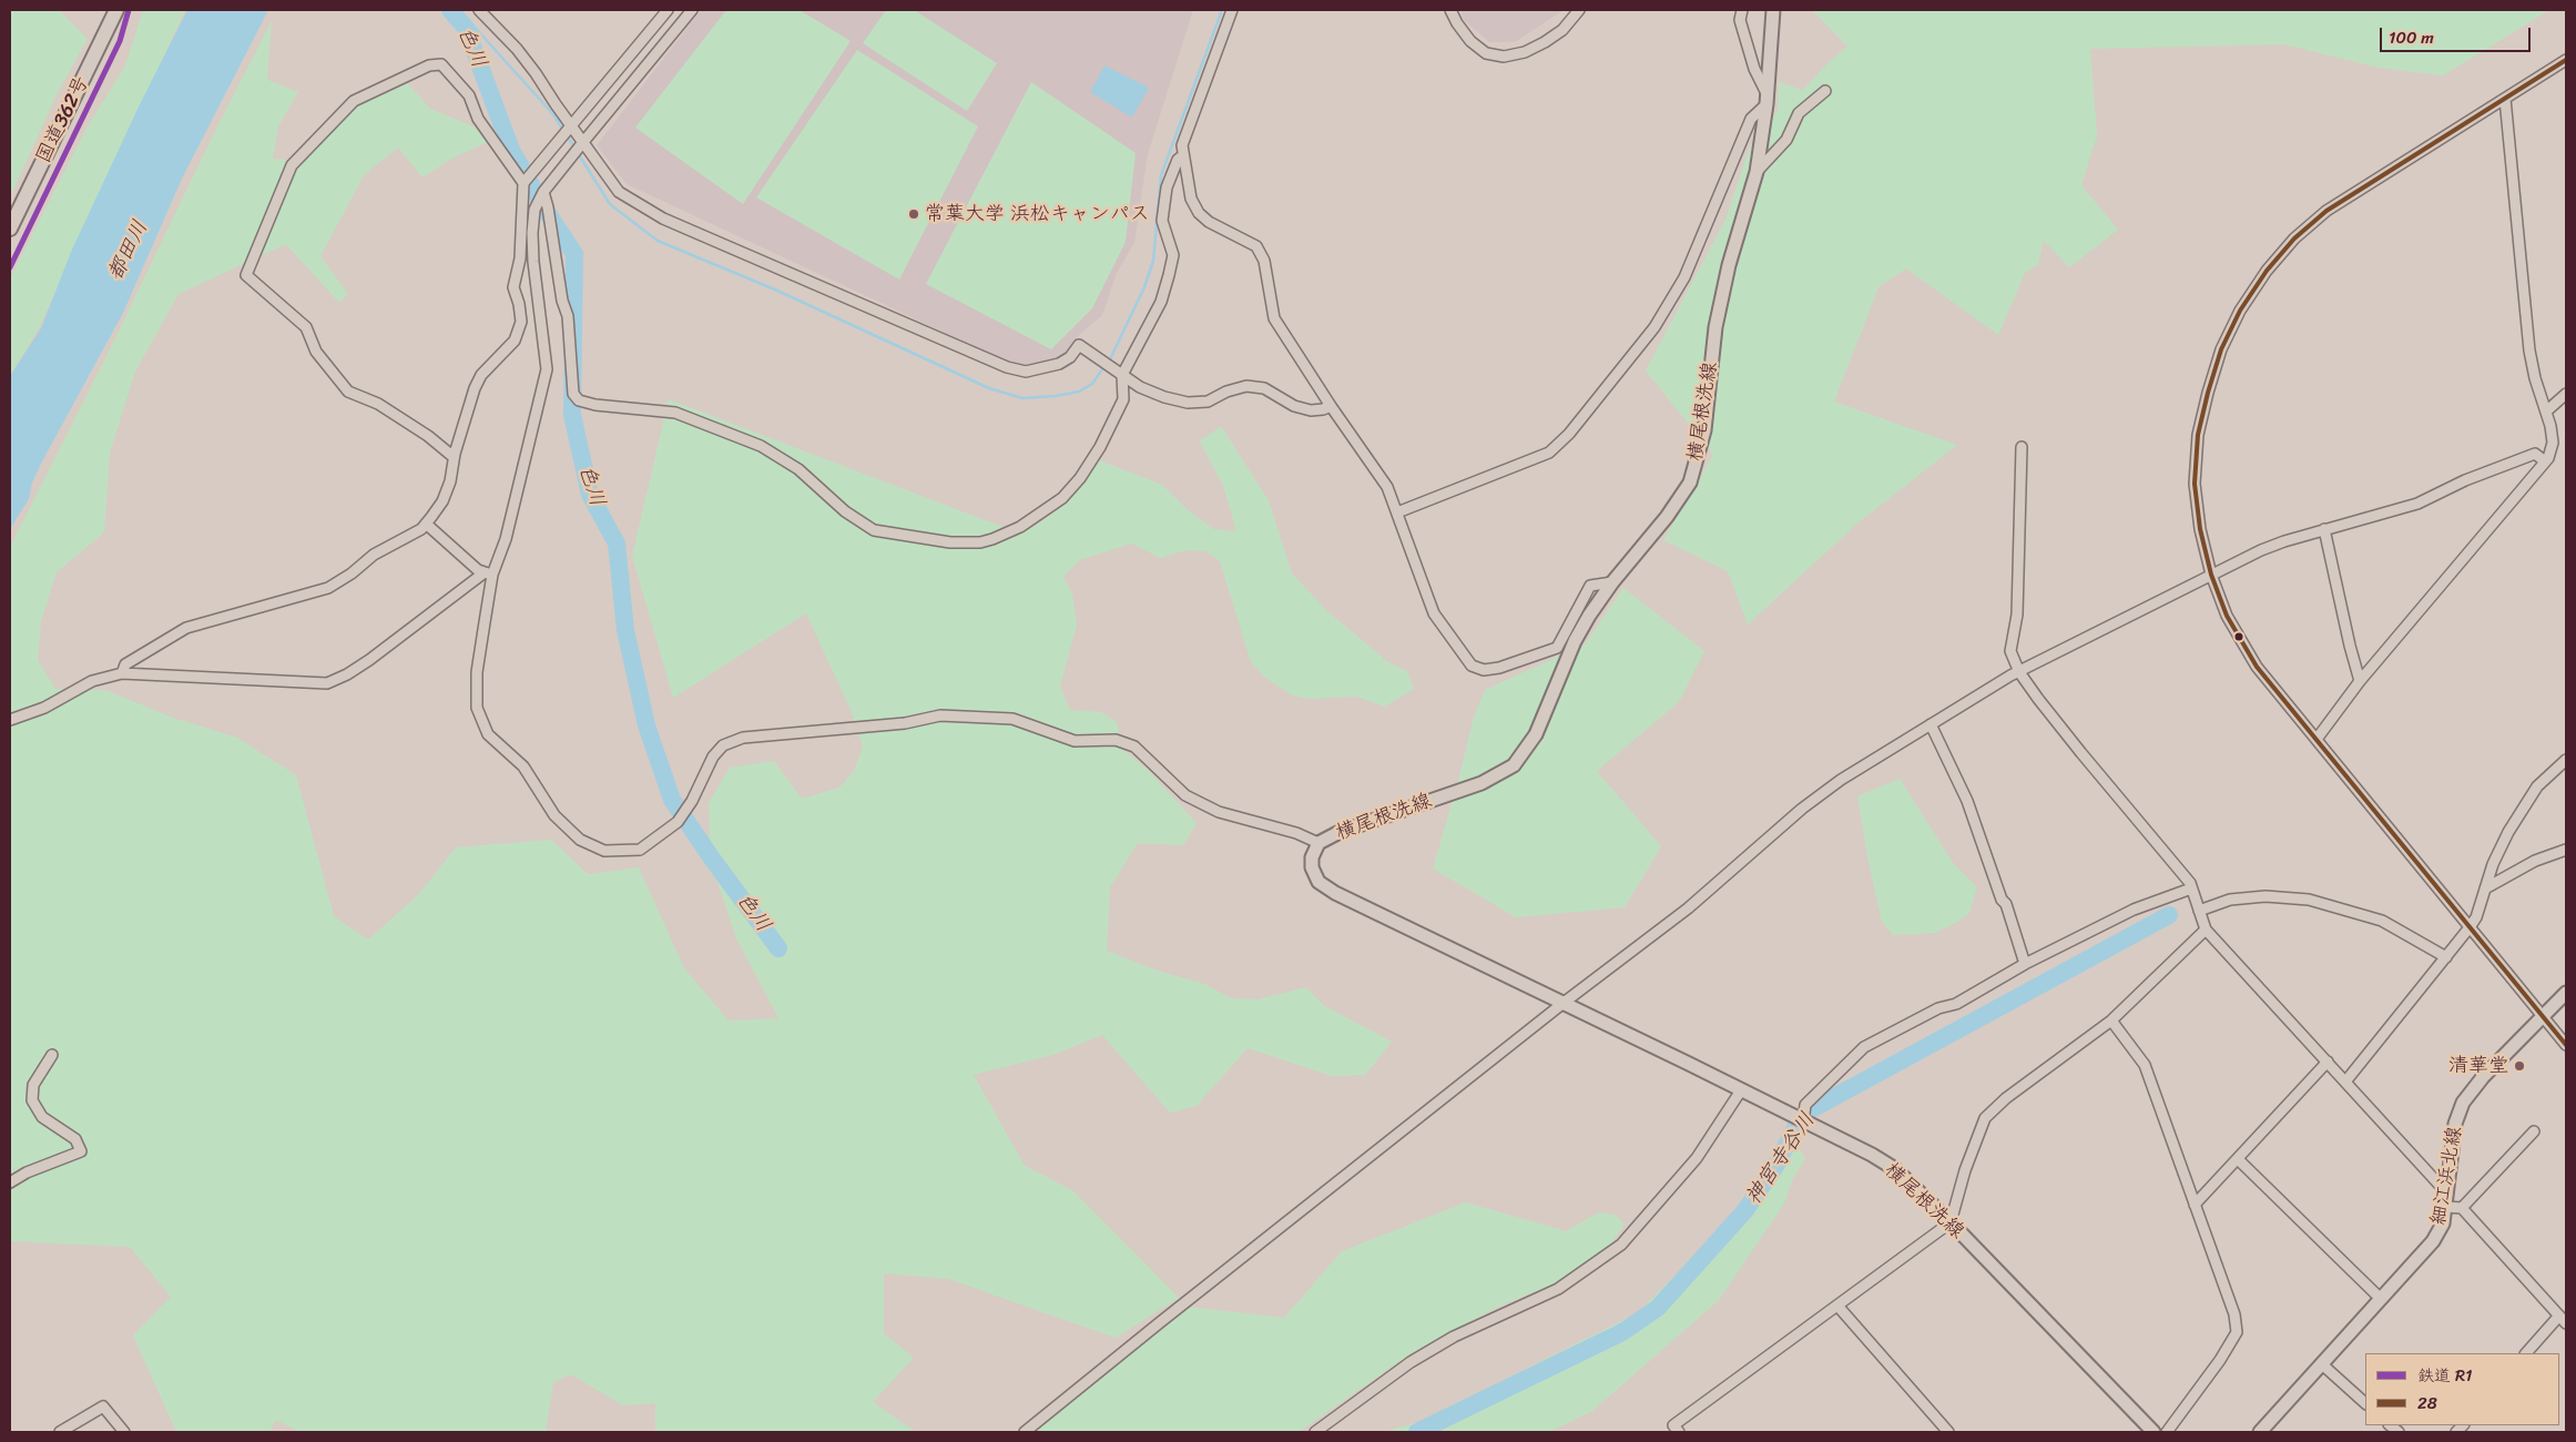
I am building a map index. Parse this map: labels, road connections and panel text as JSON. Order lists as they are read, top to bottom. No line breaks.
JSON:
{"streets":{"highway":["国道362号"],"main road":["横尾根洗線","細江浜北線"]},"water":["色川","都田川","神宮寺谷川"],"places":["常葉大学 浜松キャンパス","清華堂"],"lines":["rail line R1","transit line 28"],"legend":["鉄道 R1","28"],"scale_bar":"100 m"}
